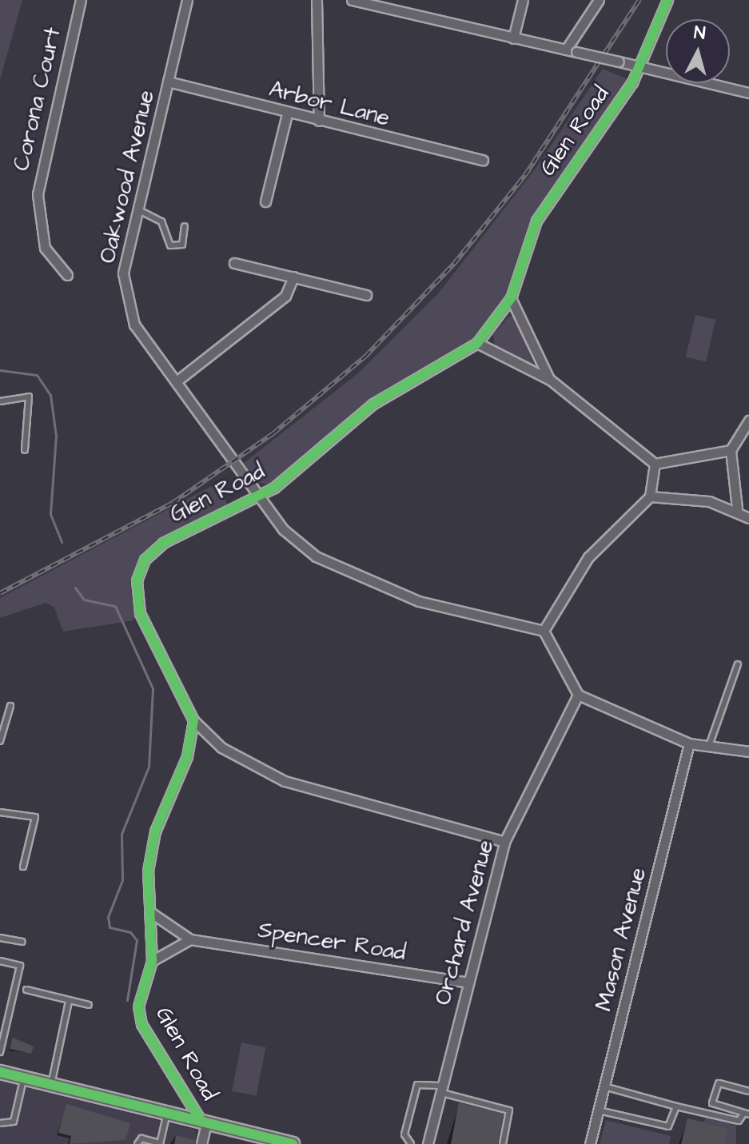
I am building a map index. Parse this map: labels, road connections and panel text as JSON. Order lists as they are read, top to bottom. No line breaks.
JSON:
{"streets":{"street":["Corona Court","Arbor Lane","Glen Road","Oakwood Avenue","Orchard Avenue","Mason Avenue","Spencer Road"]},"crossings":[["Arbor Lane","Oakwood Avenue"],["Glen Road","Oakwood Avenue"],["Glen Road","Spencer Road"],["Orchard Avenue","Spencer Road"]],"north":"top"}
